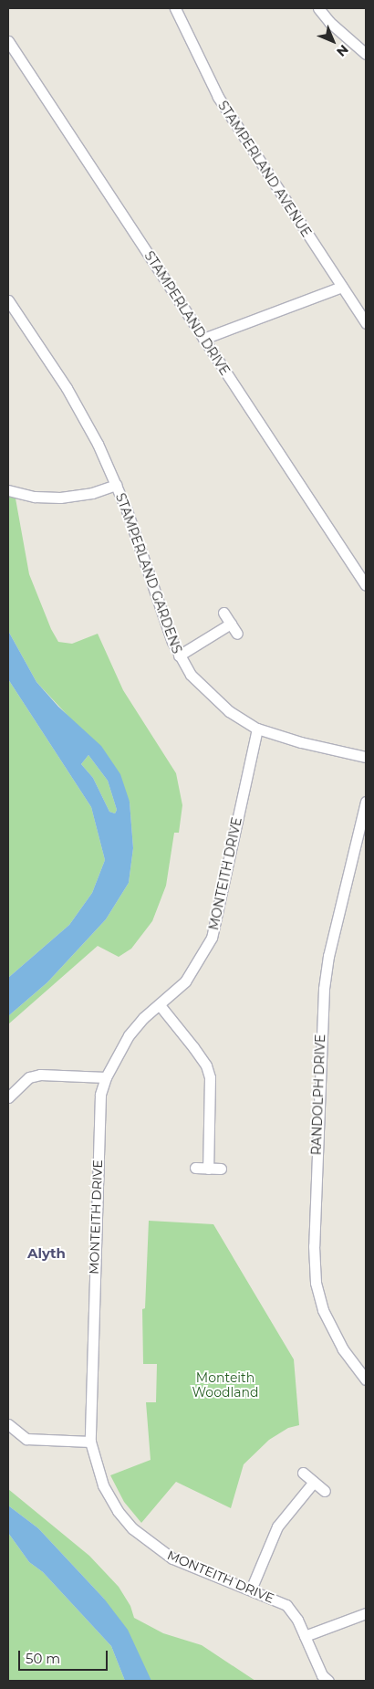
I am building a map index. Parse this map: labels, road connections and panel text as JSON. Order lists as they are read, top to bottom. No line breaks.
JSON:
{"streets":{"street":["STAMPERLAND AVENUE","STAMPERLAND DRIVE","STAMPERLAND GARDENS","MONTEITH DRIVE","RANDOLPH DRIVE"]},"crossings":[["STAMPERLAND GARDENS","MONTEITH DRIVE"]],"districts":["Alyth"],"parks":["Monteith Woodland"],"scale_bar":"50 m","north":"bottom right"}
